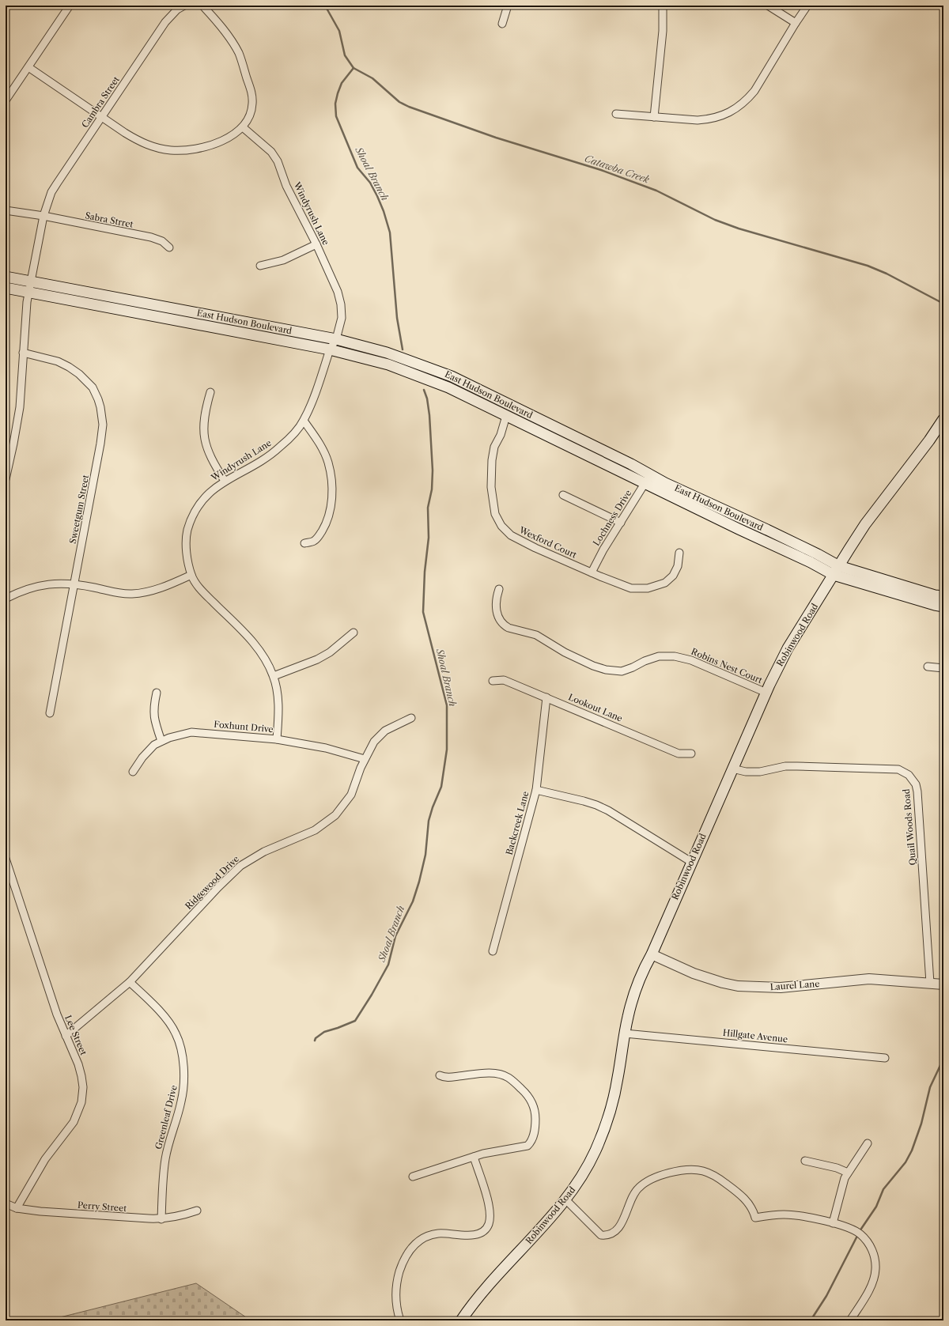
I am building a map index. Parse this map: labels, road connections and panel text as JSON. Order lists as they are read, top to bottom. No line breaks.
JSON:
{"streets":{"main road":["East Hudson Boulevard","Robinwood Road"],"street":["Cambra Street","Windyrush Lane","Sabra Strret","Sweetgum Street","Lochness Drive","Wexford Court","Robins Nest Court","Lookout Lane","Foxhunt Drive","Backcreek Lane","Quail Woods Road","Ridgewood Drive","Laurel Lane","Lee Street","Hillgate Avenue","Greenleaf Drive","Perry Street"]},"crossings":[["Cambra Street","Sabra Strret"],["Cambra Street","East Hudson Boulevard"],["Cambra Street","Sweetgum Street"],["Windyrush Lane","East Hudson Boulevard"],["Windyrush Lane","Foxhunt Drive"],["East Hudson Boulevard","Lochness Drive"],["East Hudson Boulevard","Wexford Court"],["East Hudson Boulevard","Robinwood Road"],["Lochness Drive","Wexford Court"],["Robinwood Road","Robins Nest Court"],["Robinwood Road","Quail Woods Road"],["Robinwood Road","Laurel Lane"],["Robinwood Road","Hillgate Avenue"],["Lookout Lane","Backcreek Lane"],["Foxhunt Drive","Ridgewood Drive"],["Quail Woods Road","Laurel Lane"],["Ridgewood Drive","Lee Street"],["Ridgewood Drive","Greenleaf Drive"],["Lee Street","Perry Street"],["Greenleaf Drive","Perry Street"]],"water":["Catawba Creek","Shoal Branch"]}
